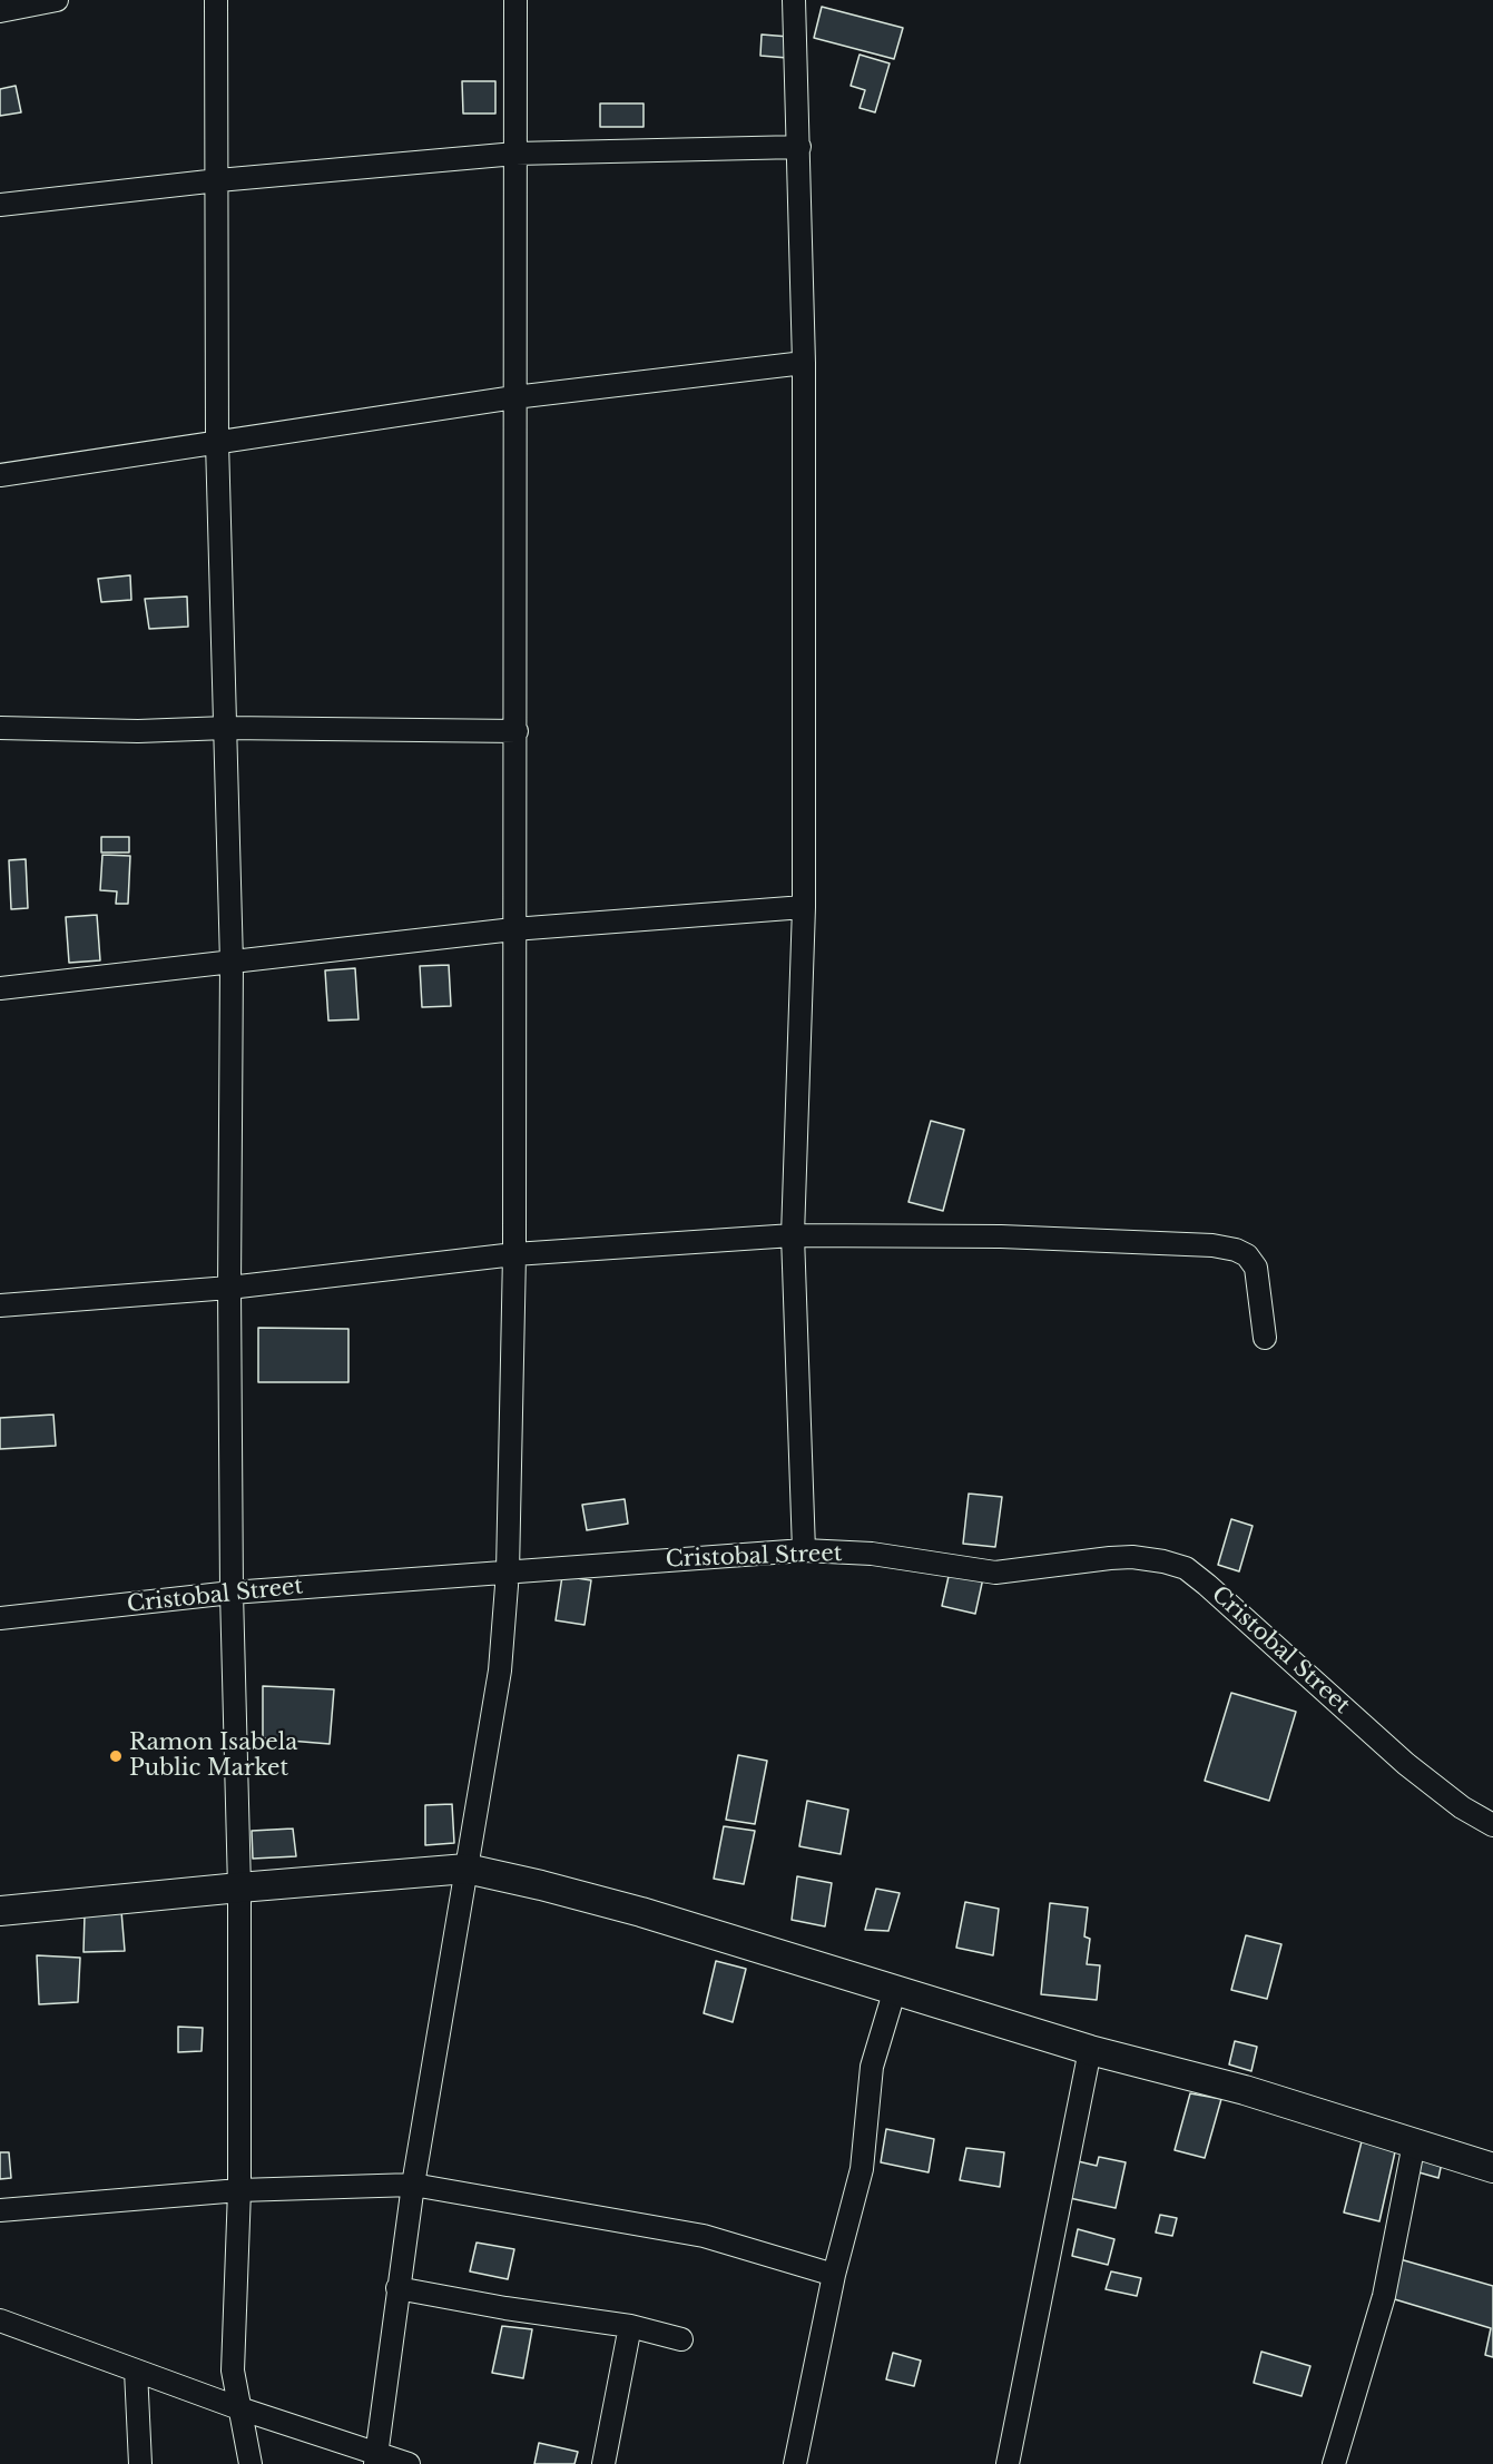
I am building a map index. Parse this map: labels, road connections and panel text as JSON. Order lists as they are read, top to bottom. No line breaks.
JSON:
{"streets":{"street":["Cristobal Street"]},"places":["Ramon Isabela Public Market"]}
